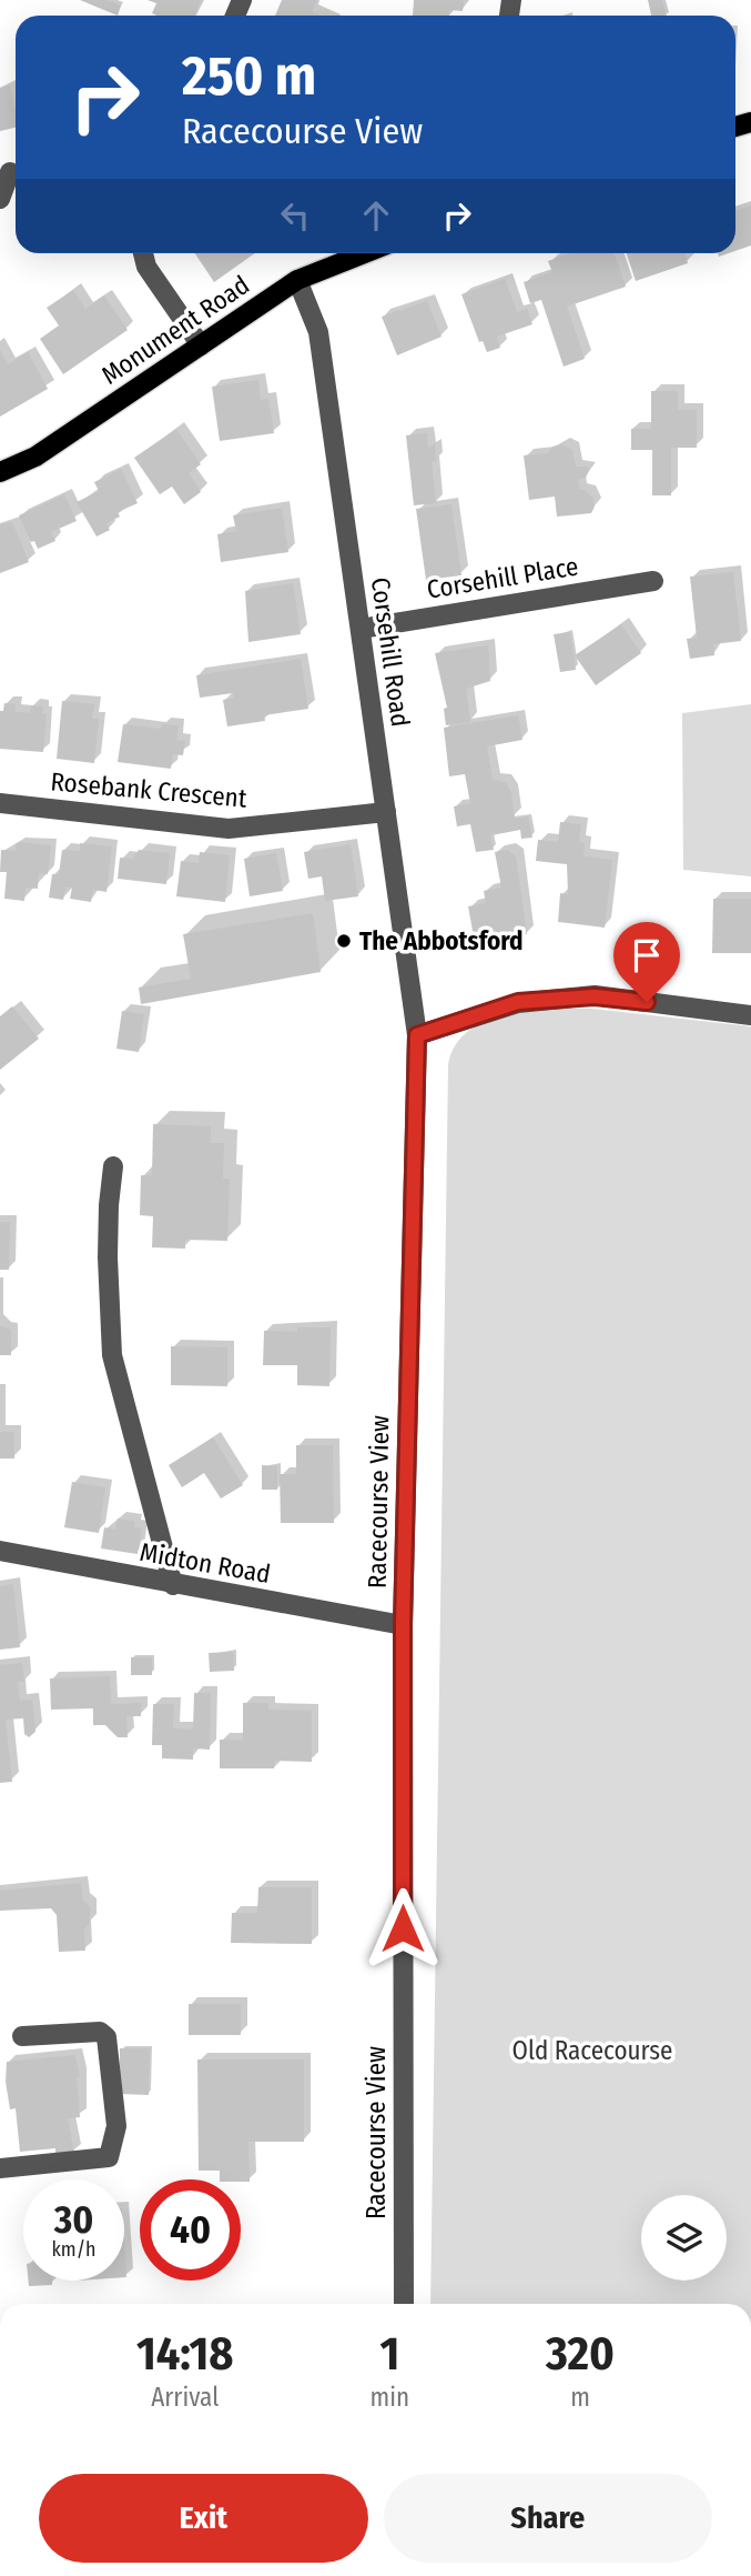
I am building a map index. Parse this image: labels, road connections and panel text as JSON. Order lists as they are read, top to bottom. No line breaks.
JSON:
{"streets":{"main road":["Monument Road"],"street":["Corsehill Place","Corsehill Road","Rosebank Crescent","Racecourse View","Midton Road"]},"crossings":[["Monument Road","Corsehill Road"],["Corsehill Place","Corsehill Road"],["Corsehill Road","Rosebank Crescent"],["Corsehill Road","Racecourse View"],["Racecourse View","Midton Road"]],"parks":["Old Racecourse"],"places":["The Abbotsford"],"page":{"turn":["250 m","Racecourse View"],"speed":"30 km/h","limit":"40","eta":["14:18","Arrival","1","min","320","m"],"buttons":["Exit","Share"]}}
